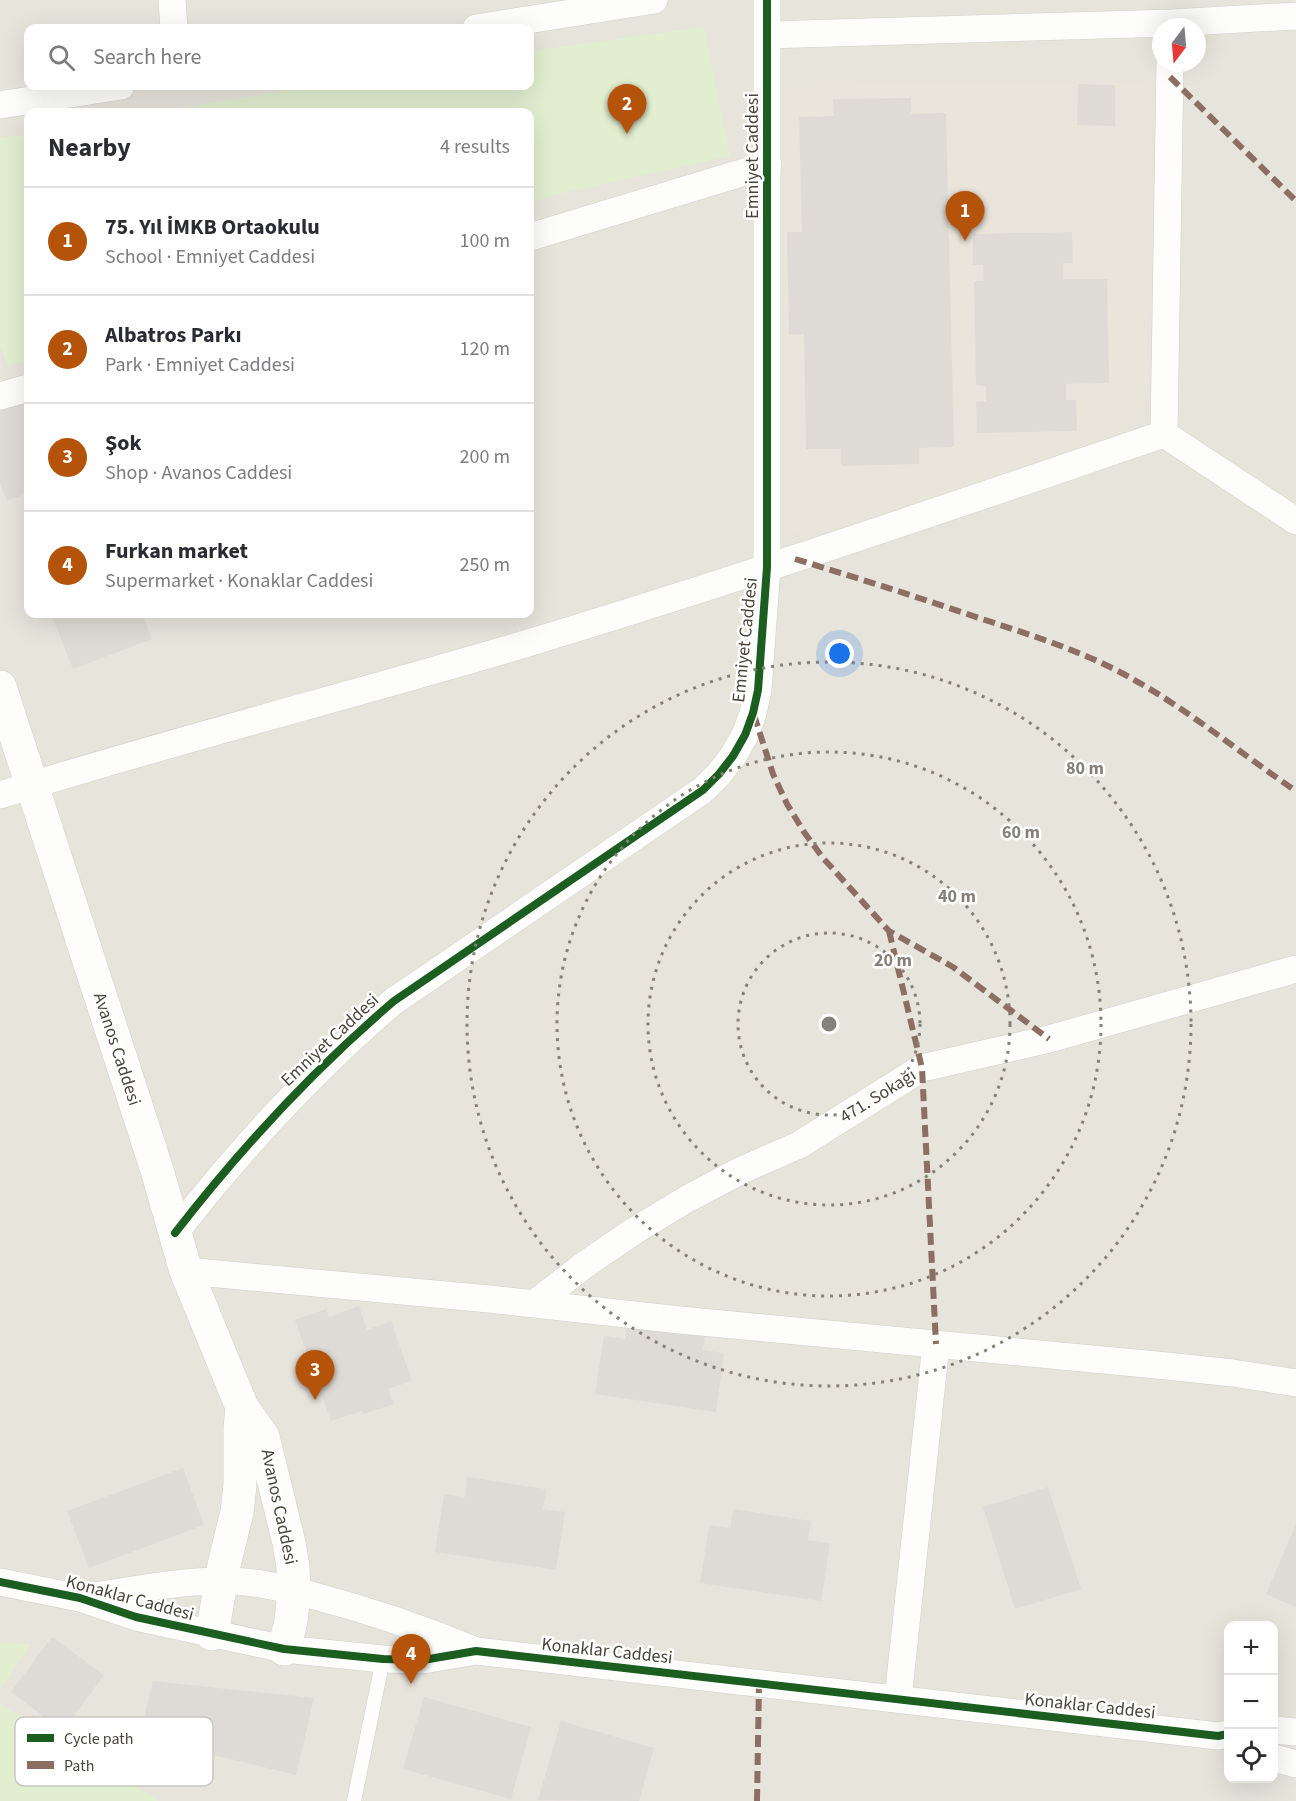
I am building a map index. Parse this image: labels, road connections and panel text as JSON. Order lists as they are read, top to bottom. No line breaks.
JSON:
{"streets":{"street":["Emniyet Caddesi","Avanos Caddesi","471. Sokağı","Konaklar Caddesi"]},"crossings":[["Emniyet Caddesi","Avanos Caddesi"],["Avanos Caddesi","Konaklar Caddesi"]],"legend":["Cycle path","Path"],"north":"bottom","page":{"search":"Search here","pins":["2","1","3","4"],"heading":["Nearby","4 results"],"list":[{"mark":"1","name":"75. Yıl İMKB Ortaokulu","note":"School · Emniyet Caddesi","value":"100 m"},{"mark":"2","name":"Albatros Parkı","note":"Park · Emniyet Caddesi","value":"120 m"},{"mark":"3","name":"Şok","note":"Shop · Avanos Caddesi","value":"200 m"},{"mark":"4","name":"Furkan market","note":"Supermarket · Konaklar Caddesi","value":"250 m"}],"map_buttons":["+","−"]},"rings":["80 m","60 m","40 m","20 m"]}
